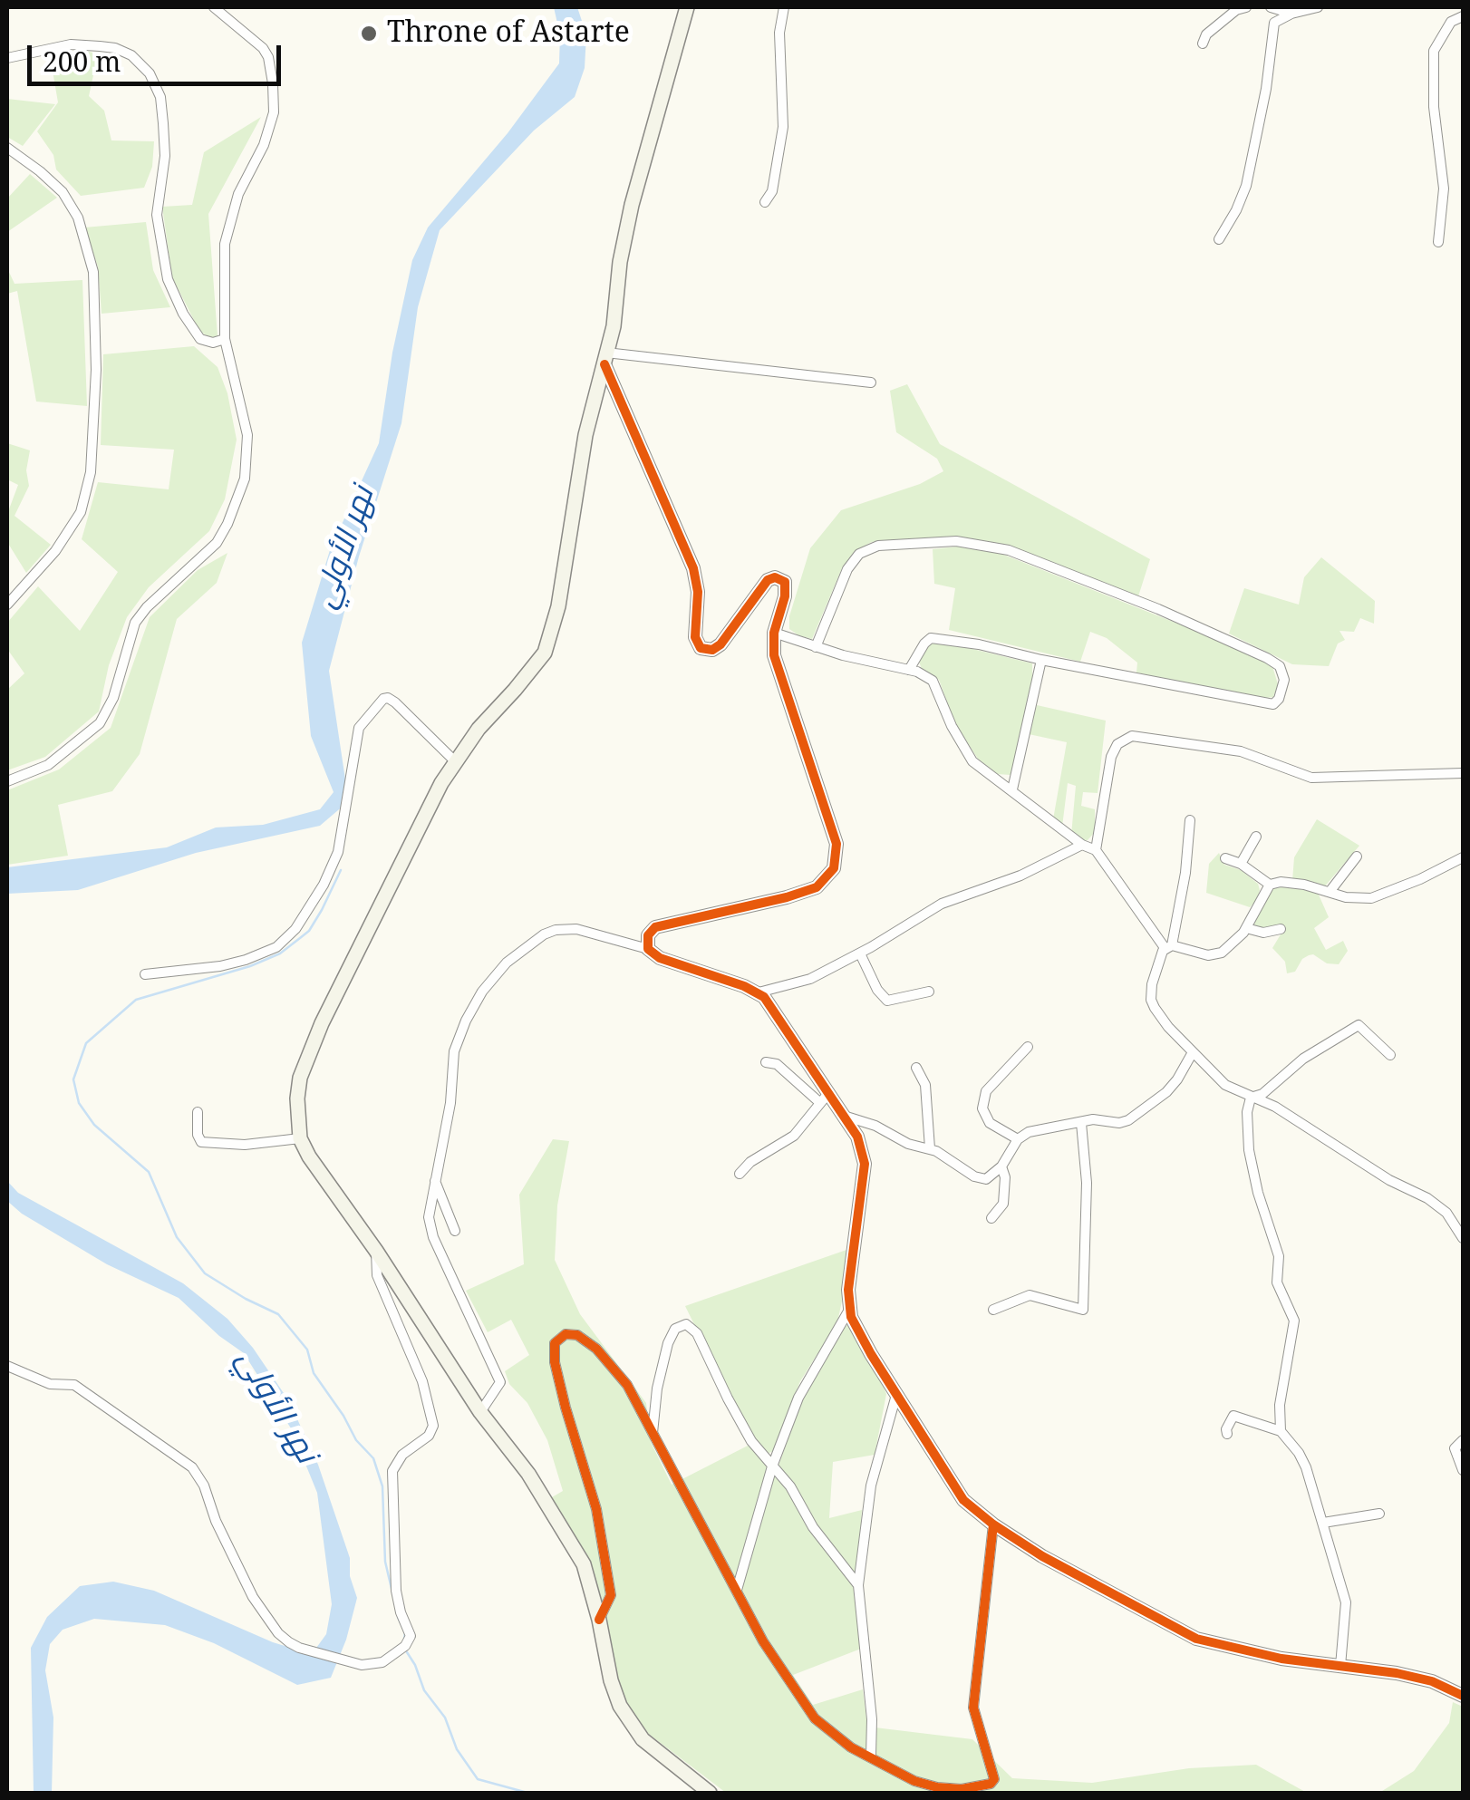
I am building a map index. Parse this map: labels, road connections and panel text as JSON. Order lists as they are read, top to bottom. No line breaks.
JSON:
{"water":["نهر الأولي"],"places":["Throne of Astarte"],"scale_bar":"200 m"}
